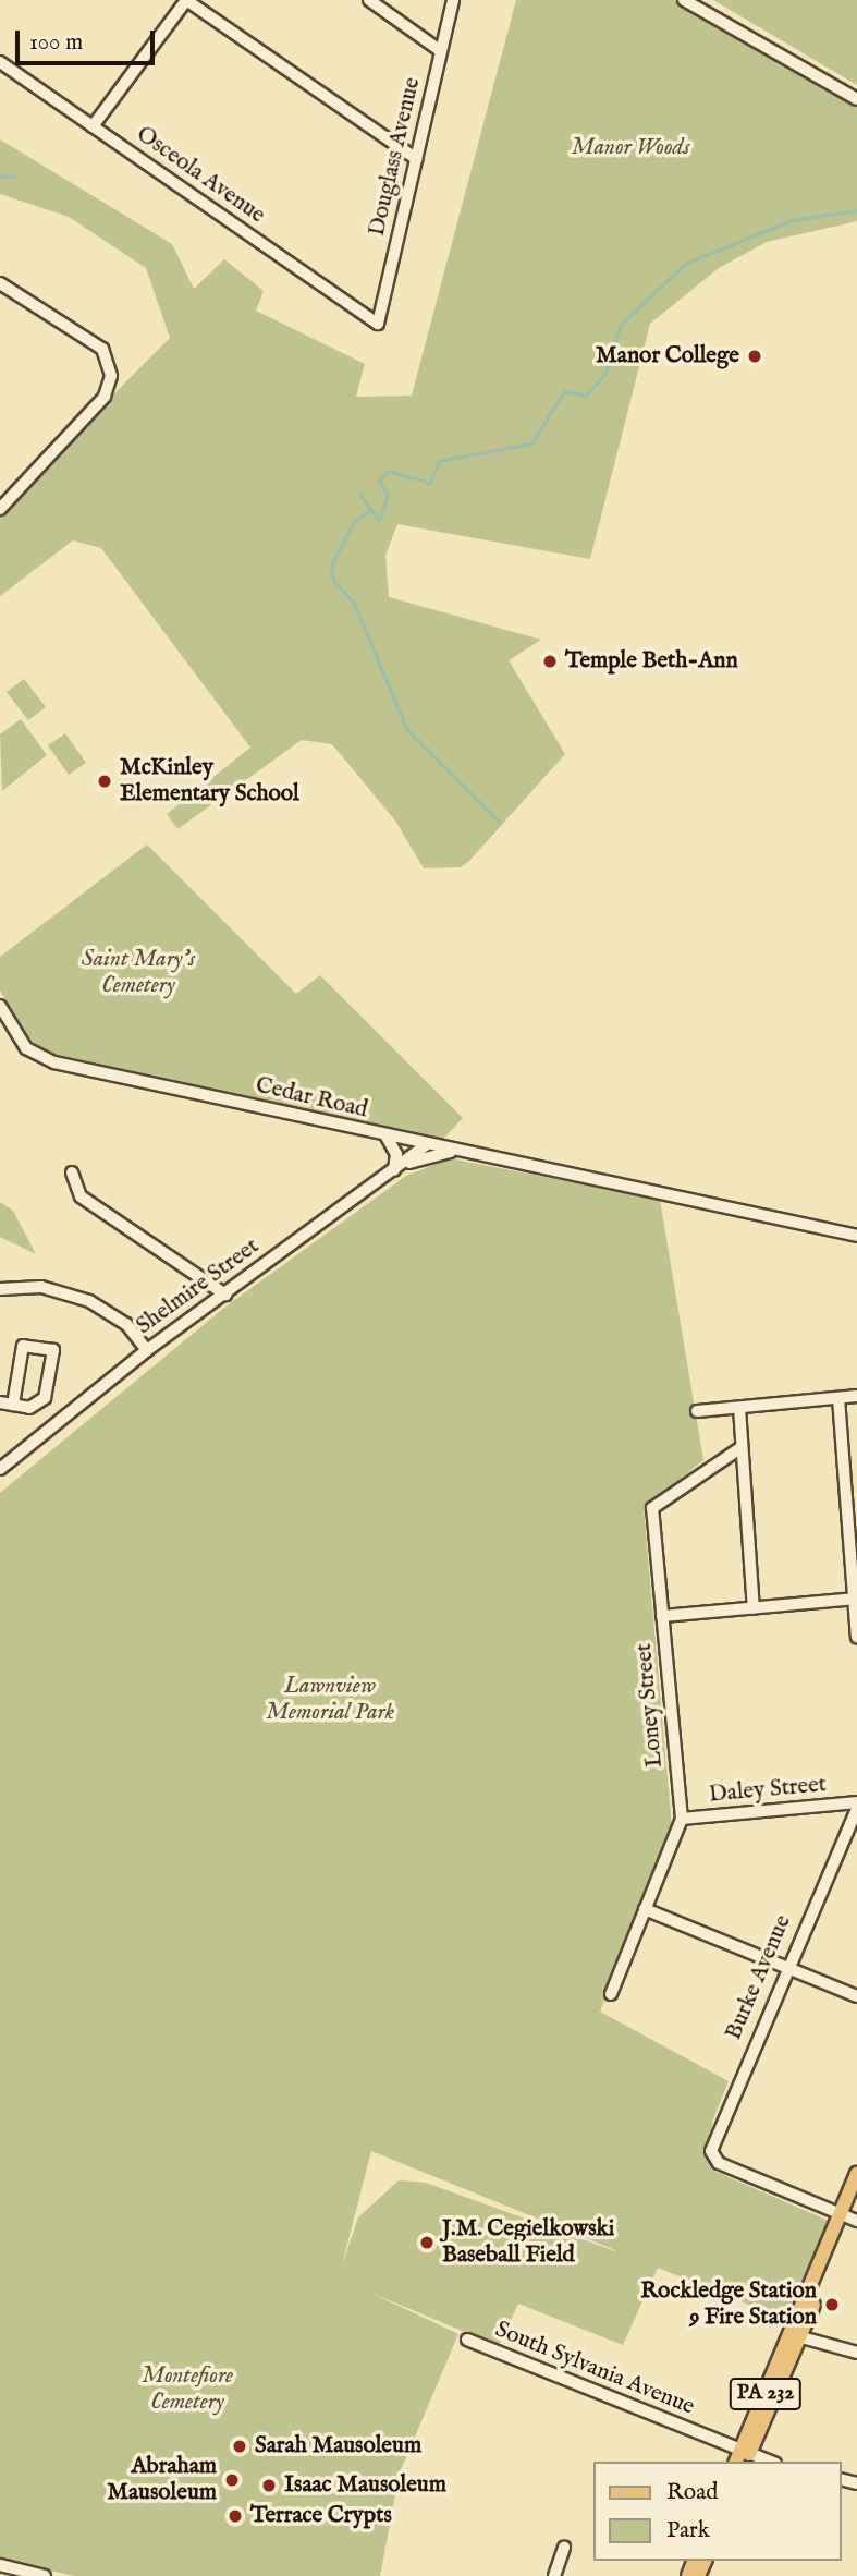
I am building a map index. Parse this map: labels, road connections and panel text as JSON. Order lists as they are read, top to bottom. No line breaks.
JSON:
{"streets":{"main road":["PA 232"],"street":["Douglass Avenue","Osceola Avenue","Cedar Road","Shelmire Street","Loney Street","Daley Street","Burke Avenue","South Sylvania Avenue"]},"crossings":[["Douglass Avenue","Osceola Avenue"],["Cedar Road","Shelmire Street"],["Loney Street","Daley Street"],["Burke Avenue","PA 232"],["South Sylvania Avenue","PA 232"]],"parks":["Manor Woods","Saint Mary's Cemetery","Lawnview Memorial Park","Montefiore Cemetery"],"places":["Manor College","Temple Beth-Ann","McKinley Elementary School","J.M. Cegielkowski Baseball Field","Rockledge Station 9 Fire Station","Sarah Mausoleum","Abraham Mausoleum","Isaac Mausoleum","Terrace Crypts"],"legend":["Road","Park"],"scale_bar":"100 m"}
